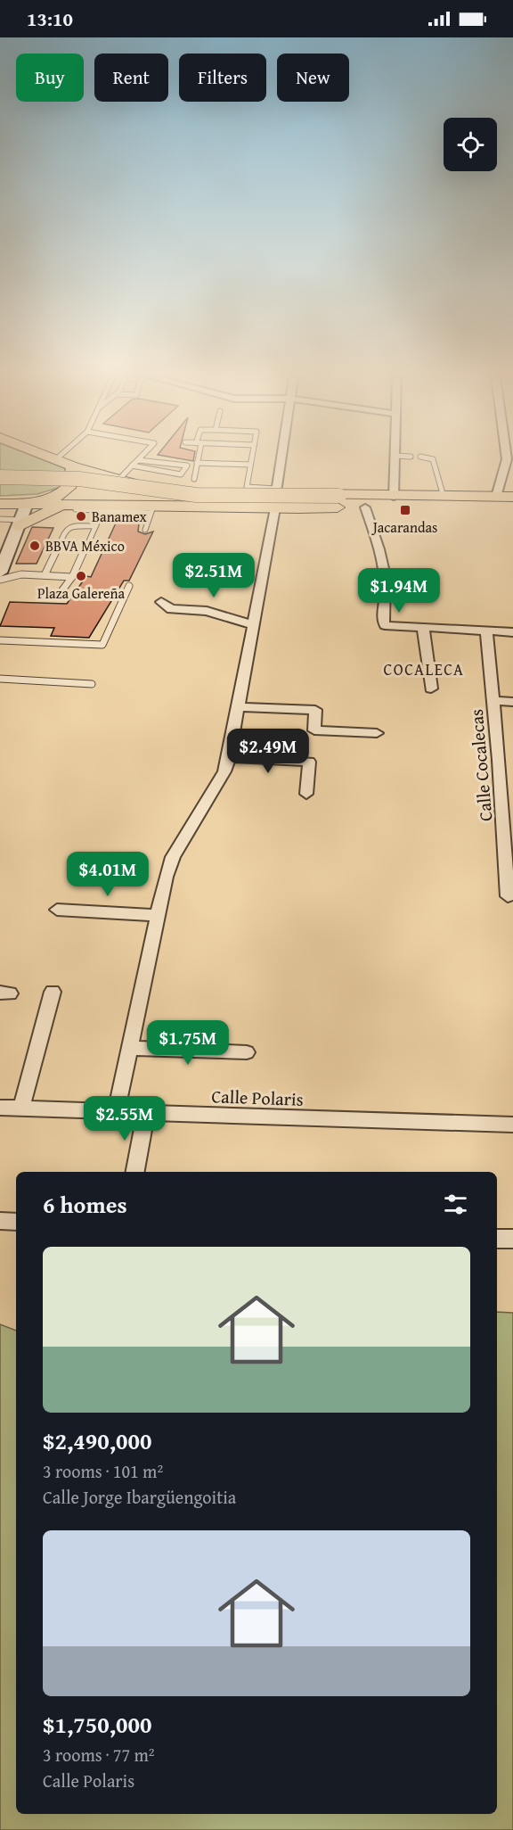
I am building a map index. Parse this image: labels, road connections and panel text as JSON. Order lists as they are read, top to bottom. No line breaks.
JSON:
{"streets":{"street":["Calle Cocalecas","Calle Polaris"]},"districts":["COCALECA"],"places":{"transit":["Jacarandas"],"other":["Banamex","BBVA México","Plaza Galereña"]},"page":{"status":"13:10","chip":["Buy","Rent","Filters","New"],"price":["$2.51M","$1.94M","$2.49M","$4.01M","$1.75M","$2.55M"],"heading":"6 homes","list":[{"name":"$2,490,000","note":"3 rooms · 101 m² · Calle Jorge Ibargüengoitia"},{"name":"$1,750,000","note":"3 rooms · 77 m² · Calle Polaris"}]}}
